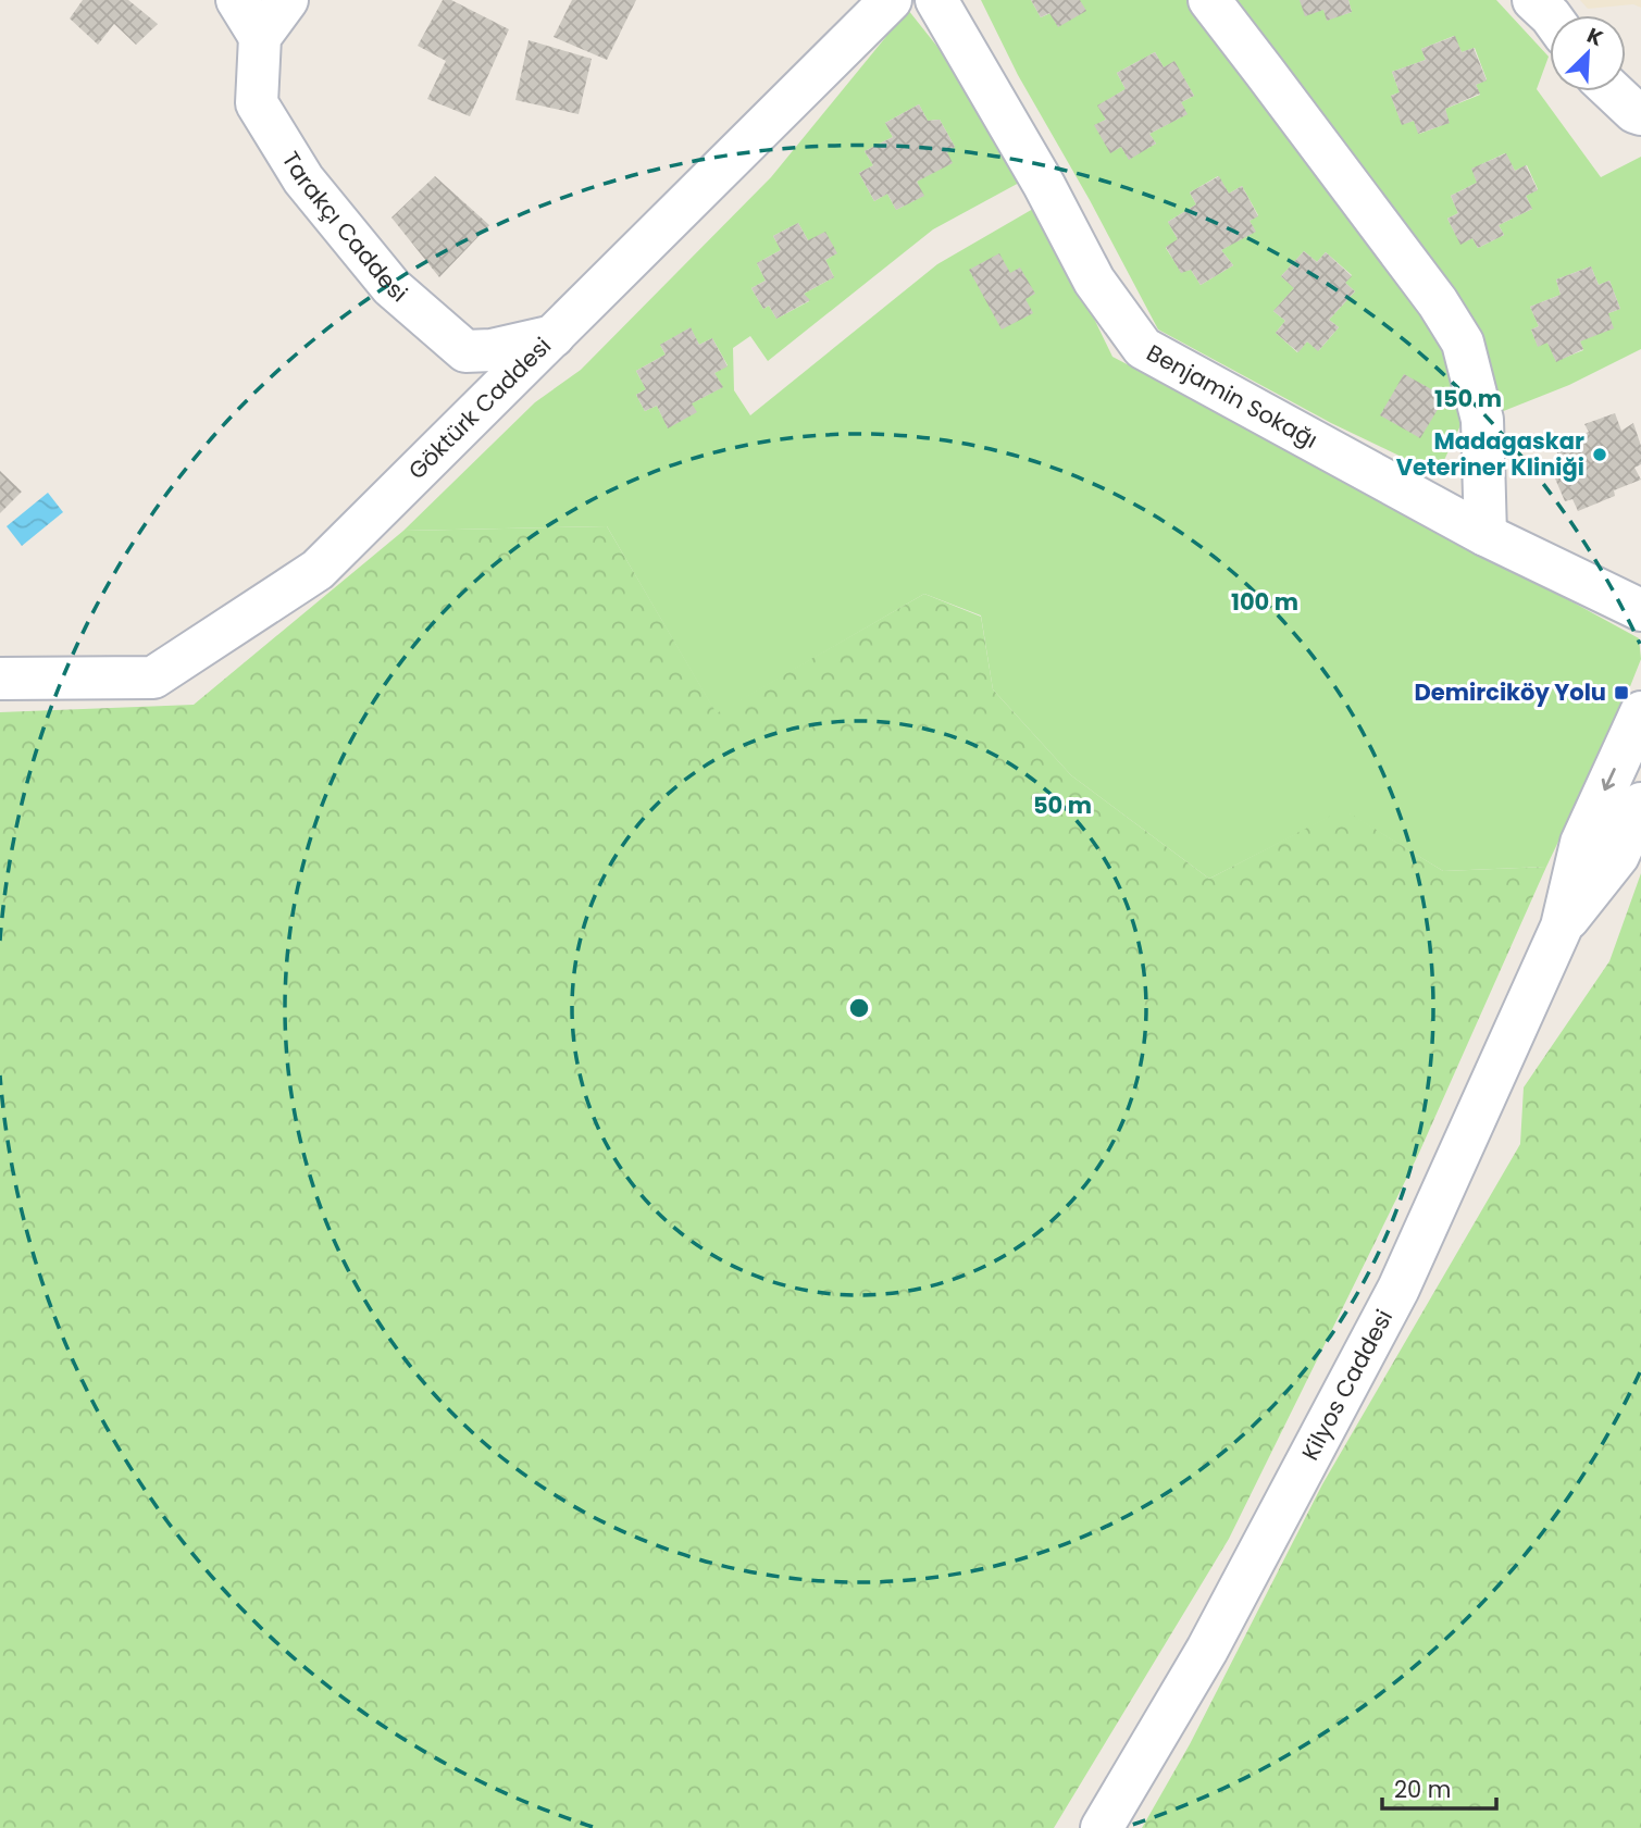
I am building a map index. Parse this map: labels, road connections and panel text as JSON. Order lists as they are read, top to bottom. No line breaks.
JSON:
{"streets":{"street":["Tarakçı Caddesi","Benjamin Sokağı","Göktürk Caddesi","Kilyos Caddesi"]},"crossings":[["Tarakçı Caddesi","Göktürk Caddesi"]],"places":{"other":["Madagaskar Veteriner Kliniği"],"transit":["Demirciköy Yolu"]},"scale_bar":"20 m","north":"top right","rings":["150 m","100 m","50 m"]}
